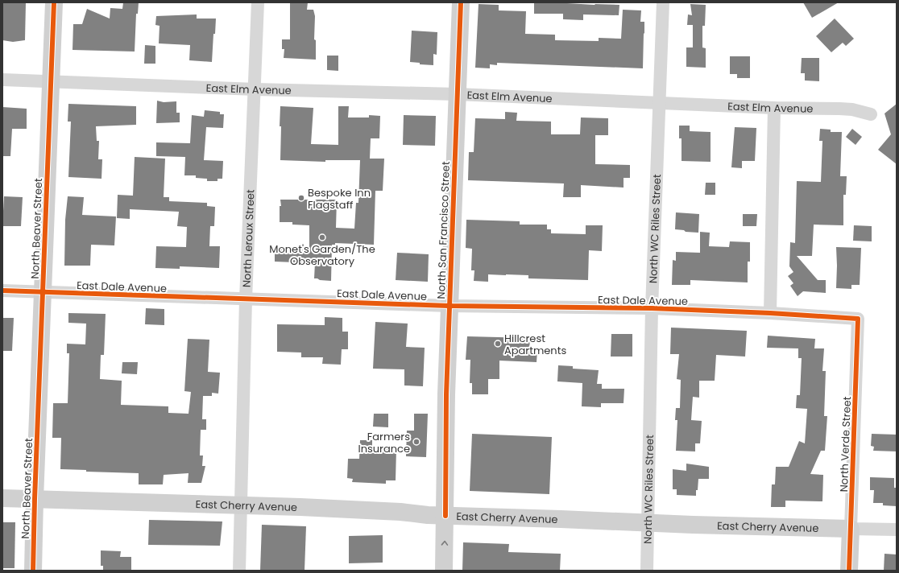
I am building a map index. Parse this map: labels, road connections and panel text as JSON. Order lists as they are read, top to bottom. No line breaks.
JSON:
{"streets":{"street":["East Elm Avenue","North Beaver Street","North WC Riles Street","North San Francisco Street","North Leroux Street","East Dale Avenue","North Verde Street","East Cherry Avenue"]},"crossings":[["East Elm Avenue","North Beaver Street"],["East Elm Avenue","North WC Riles Street"],["East Elm Avenue","North San Francisco Street"],["East Elm Avenue","North Leroux Street"],["North Beaver Street","East Dale Avenue"],["North Beaver Street","East Cherry Avenue"],["North WC Riles Street","East Dale Avenue"],["North WC Riles Street","East Cherry Avenue"],["North San Francisco Street","East Dale Avenue"],["North San Francisco Street","East Cherry Avenue"],["North Leroux Street","East Dale Avenue"],["North Leroux Street","East Cherry Avenue"],["East Dale Avenue","North Verde Street"],["North Verde Street","East Cherry Avenue"]],"places":["Bespoke Inn Flagstaff","Monet's Garden/The Observatory","Hillcrest Apartments","Farmers Insurance"]}
